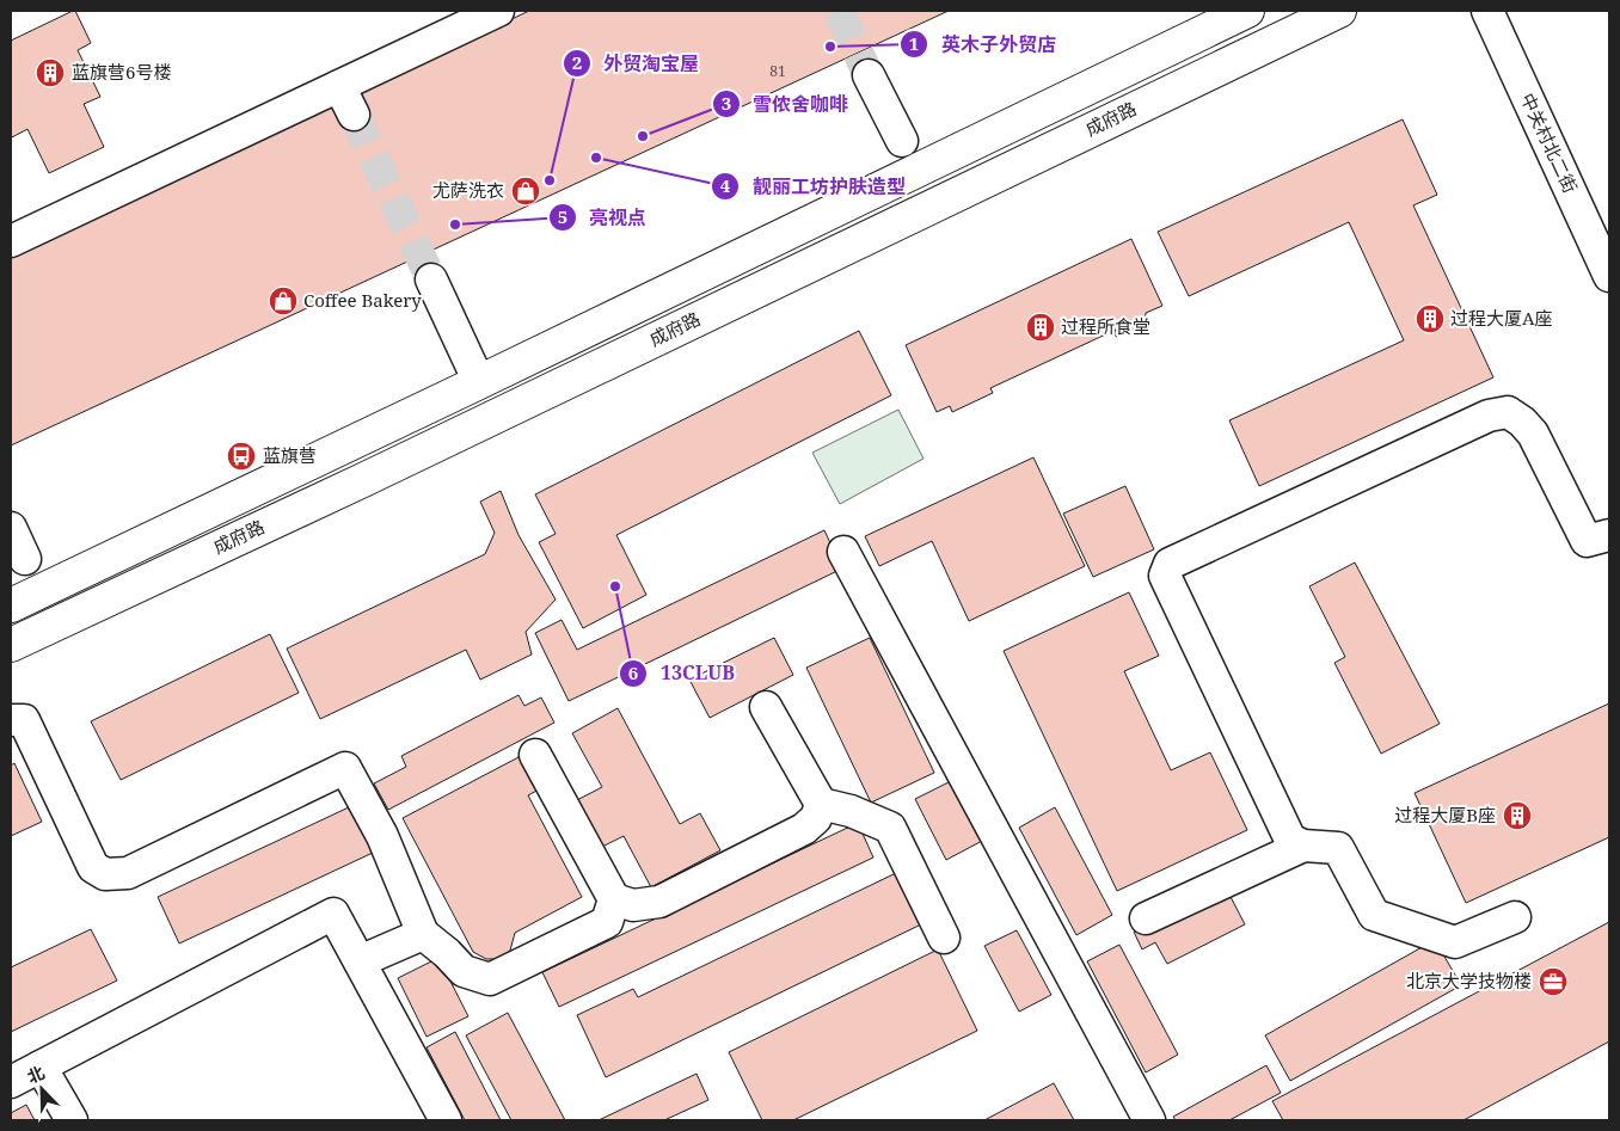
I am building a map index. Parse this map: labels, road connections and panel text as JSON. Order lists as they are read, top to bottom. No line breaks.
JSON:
{"streets":{"main road":["成府路"],"street":["中关村北二街"]},"places":{"other":["英木子外贸店","雪侬舍咖啡","靓丽工坊护肤造型","外贸淘宝屋","亮视点","13CLUB"],"building":["蓝旗营6号楼","过程大厦A座","过程所食堂","过程大厦B座"],"shop":["尤萨洗衣","Coffee Bakery"],"bus stop":["蓝旗营"],"office":["北京大学技物楼"]},"house_numbers":["81"],"north":"top left"}
